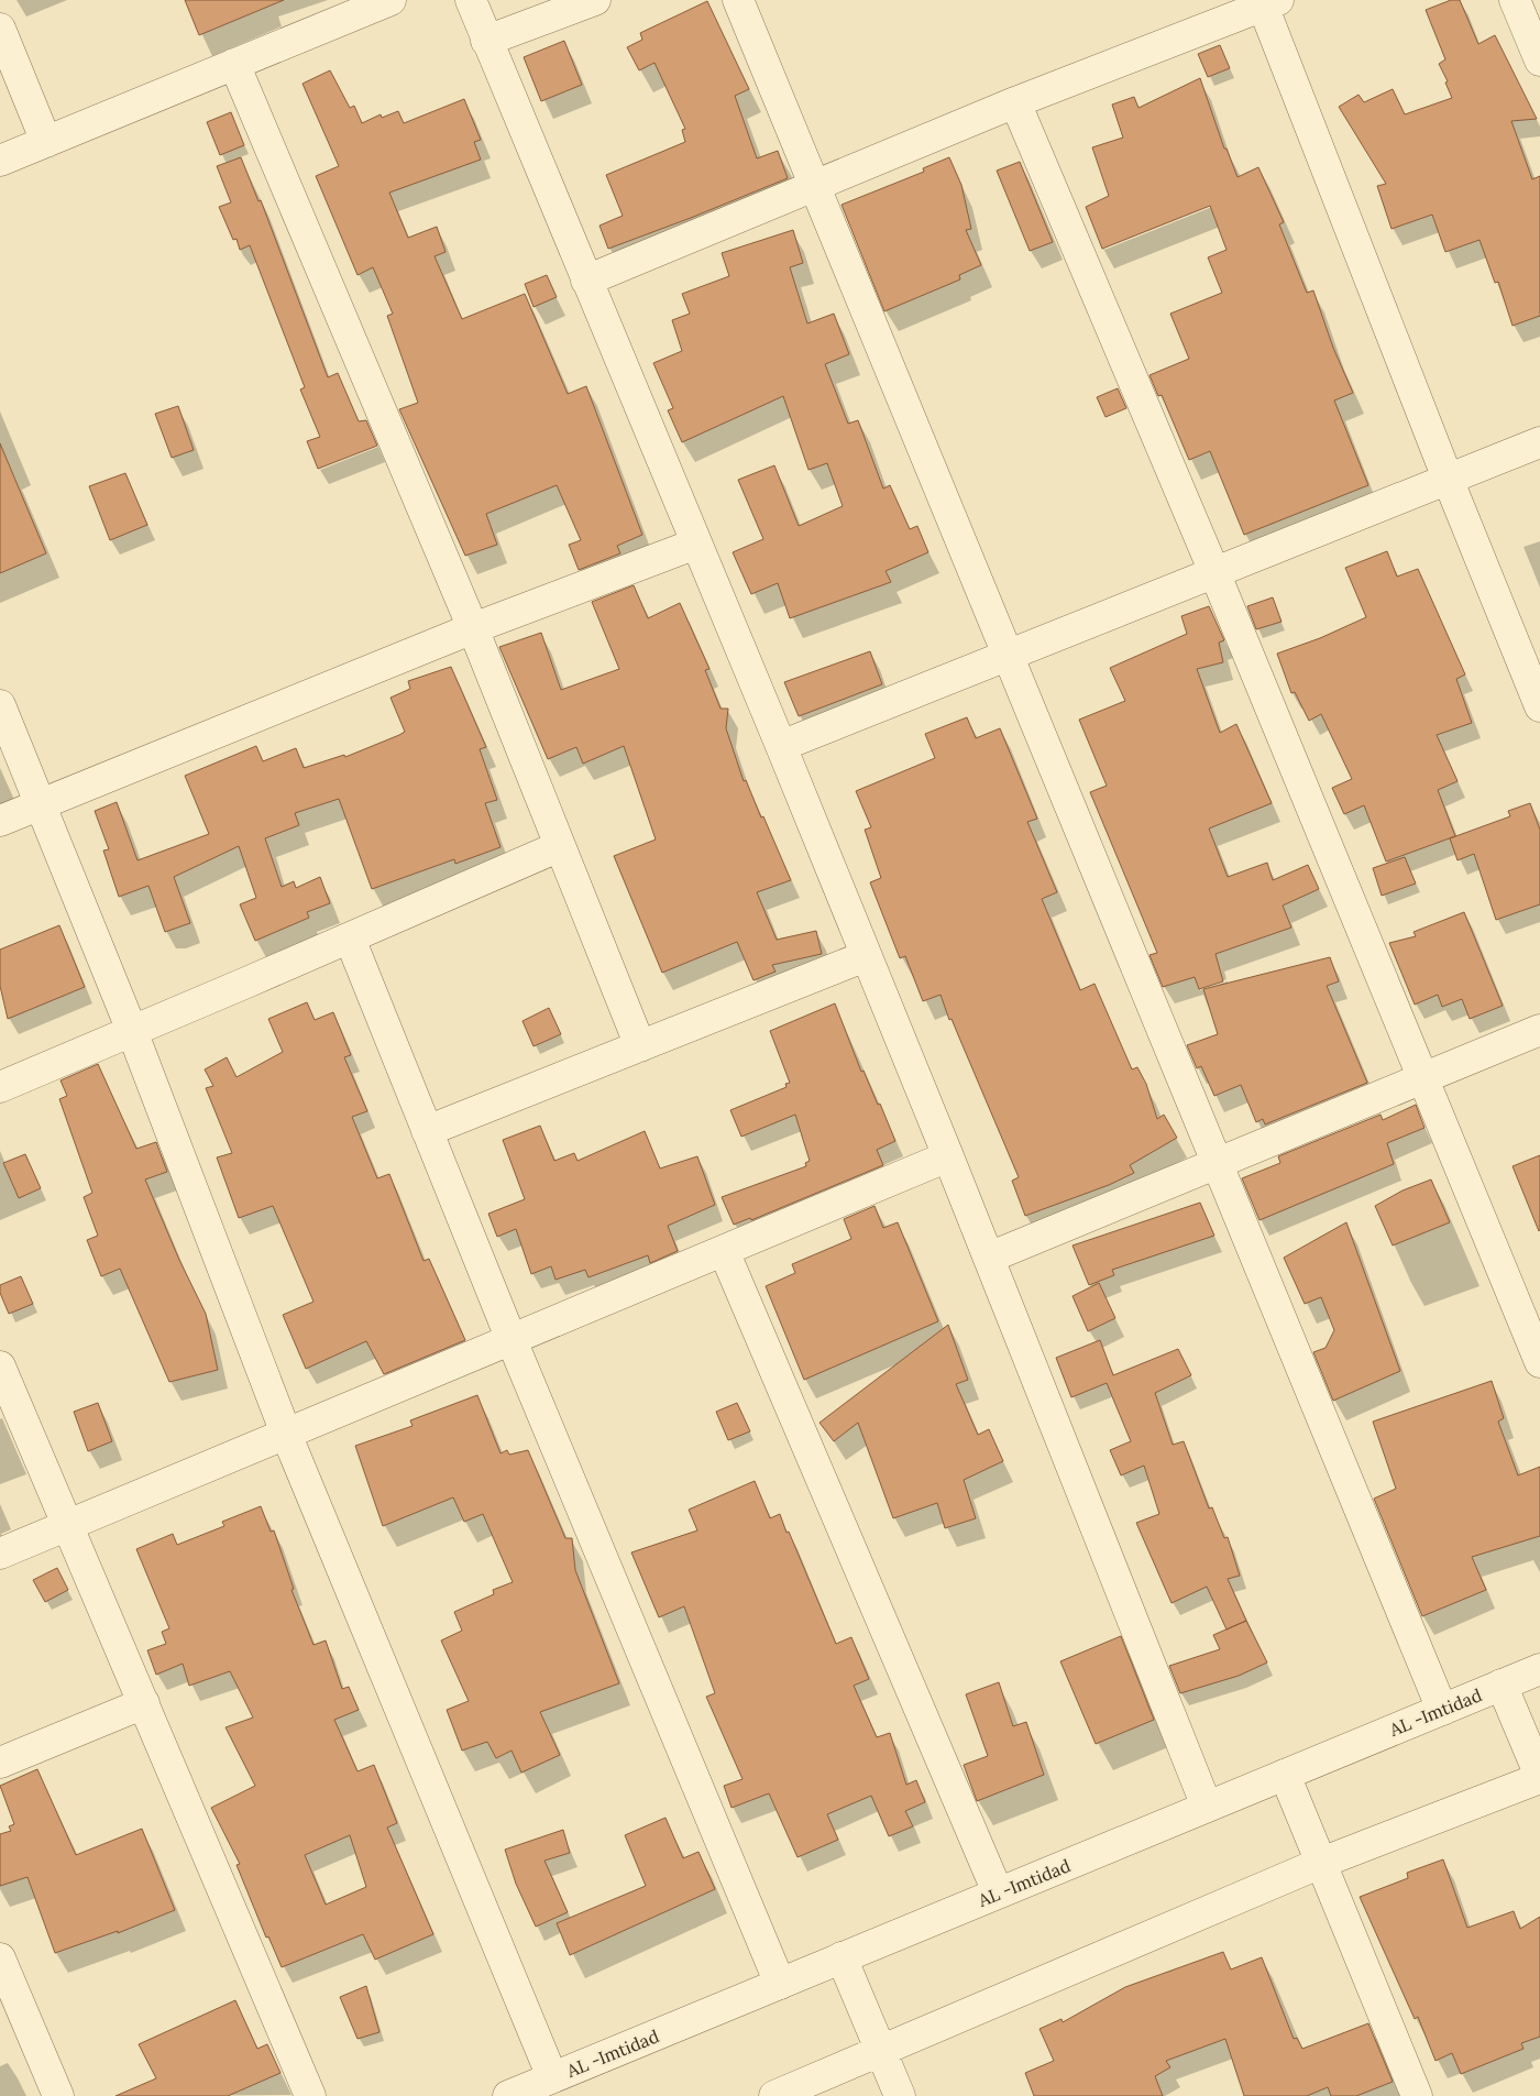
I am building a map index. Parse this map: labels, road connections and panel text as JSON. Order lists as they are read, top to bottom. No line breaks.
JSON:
{"streets":{"street":["AL -Imtidad"]}}
